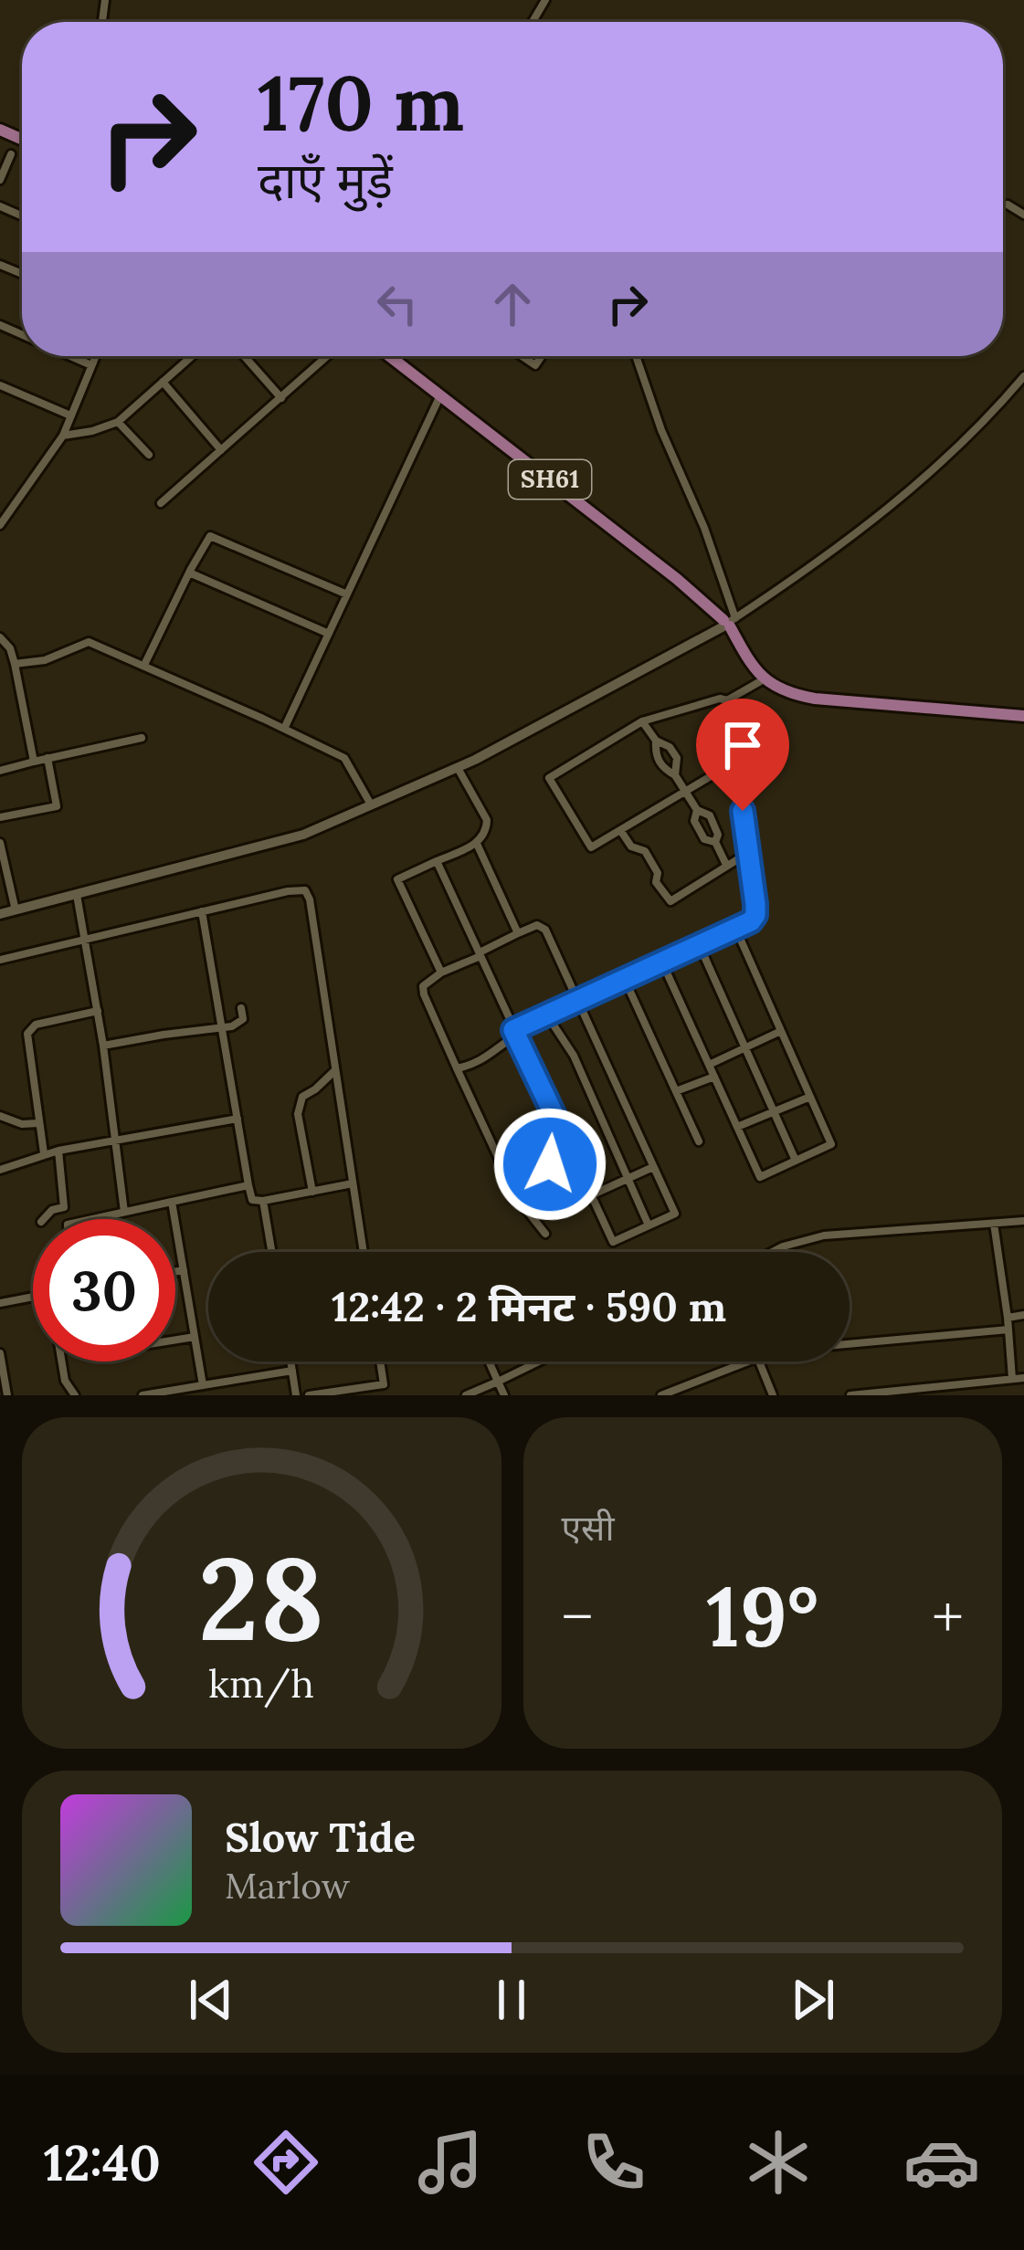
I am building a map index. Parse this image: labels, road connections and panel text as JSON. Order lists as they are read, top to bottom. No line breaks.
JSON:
{"streets":{"main road":["SH61"]},"page":{"turn":["170 m","दाएँ मुड़ें"],"limit":"30","trip":"12:42 · 2 मिनट · 590 m","tile":"एसी","heat":["−","19°","+"],"song":["Slow Tide","Marlow"],"tabs":"12:40","gauge":["28","km/h"]}}
